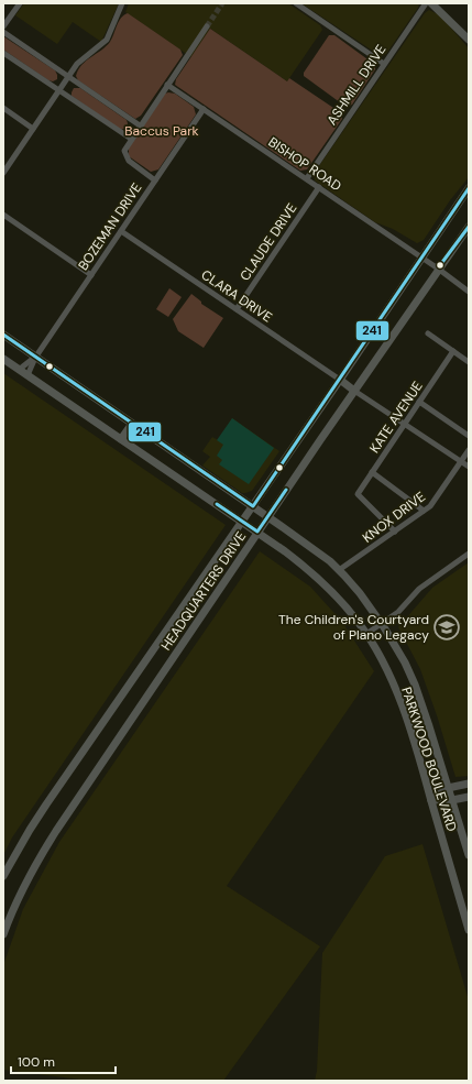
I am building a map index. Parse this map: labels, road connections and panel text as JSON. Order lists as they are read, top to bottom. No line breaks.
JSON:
{"streets":{"main road":["HEADQUARTERS DRIVE","PARKWOOD BOULEVARD"],"street":["ASHMILL DRIVE","BISHOP ROAD","BOZEMAN DRIVE","CLAUDE DRIVE","CLARA DRIVE","KATE AVENUE","KNOX DRIVE"]},"crossings":[["ASHMILL DRIVE","BISHOP ROAD"],["BISHOP ROAD","BOZEMAN DRIVE"],["BISHOP ROAD","CLAUDE DRIVE"],["BISHOP ROAD","HEADQUARTERS DRIVE"],["BOZEMAN DRIVE","CLARA DRIVE"],["BOZEMAN DRIVE","PARKWOOD BOULEVARD"],["CLAUDE DRIVE","CLARA DRIVE"],["CLARA DRIVE","HEADQUARTERS DRIVE"],["KATE AVENUE","KNOX DRIVE"],["KNOX DRIVE","PARKWOOD BOULEVARD"],["HEADQUARTERS DRIVE","PARKWOOD BOULEVARD"]],"parks":["Baccus Park"],"places":{"school or university":["The Children's Courtyard of Plano Legacy"]},"lines":["transit line 241"],"scale_bar":"100 m"}
